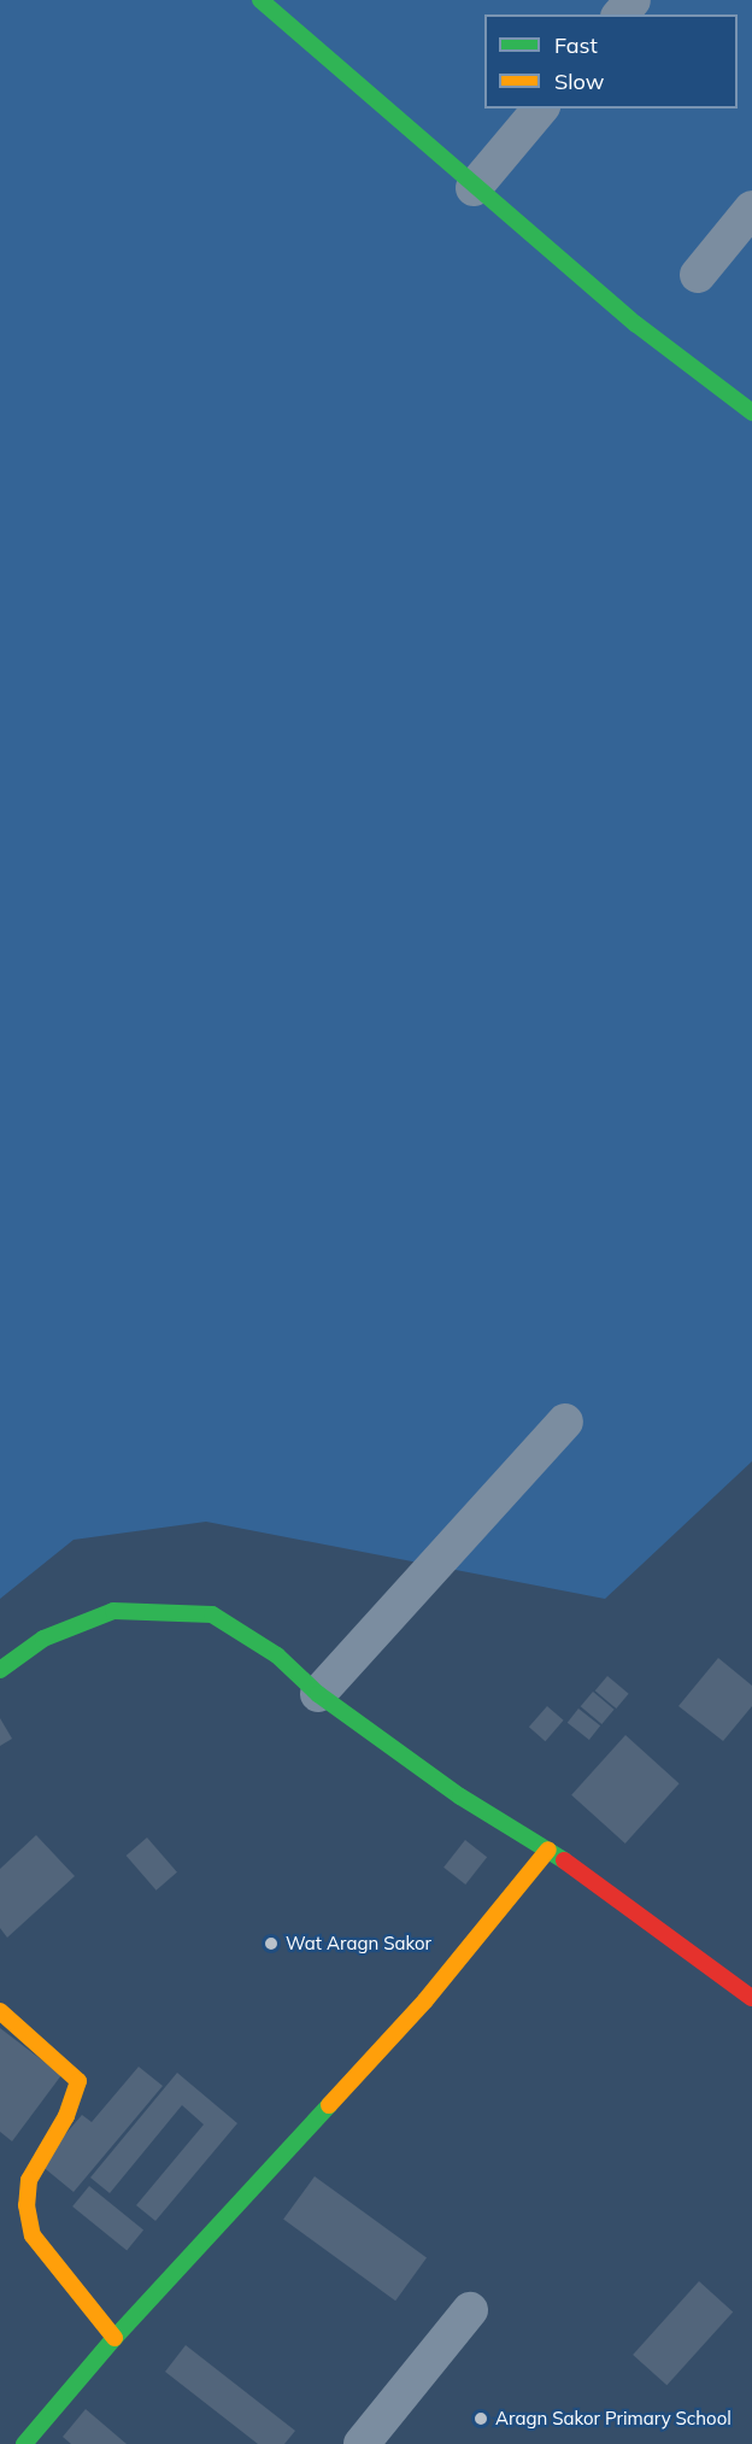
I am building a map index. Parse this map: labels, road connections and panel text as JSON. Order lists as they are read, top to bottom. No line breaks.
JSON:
{"places":["Wat Aragn Sakor","Aragn Sakor Primary School"],"legend":["Fast","Slow"]}
